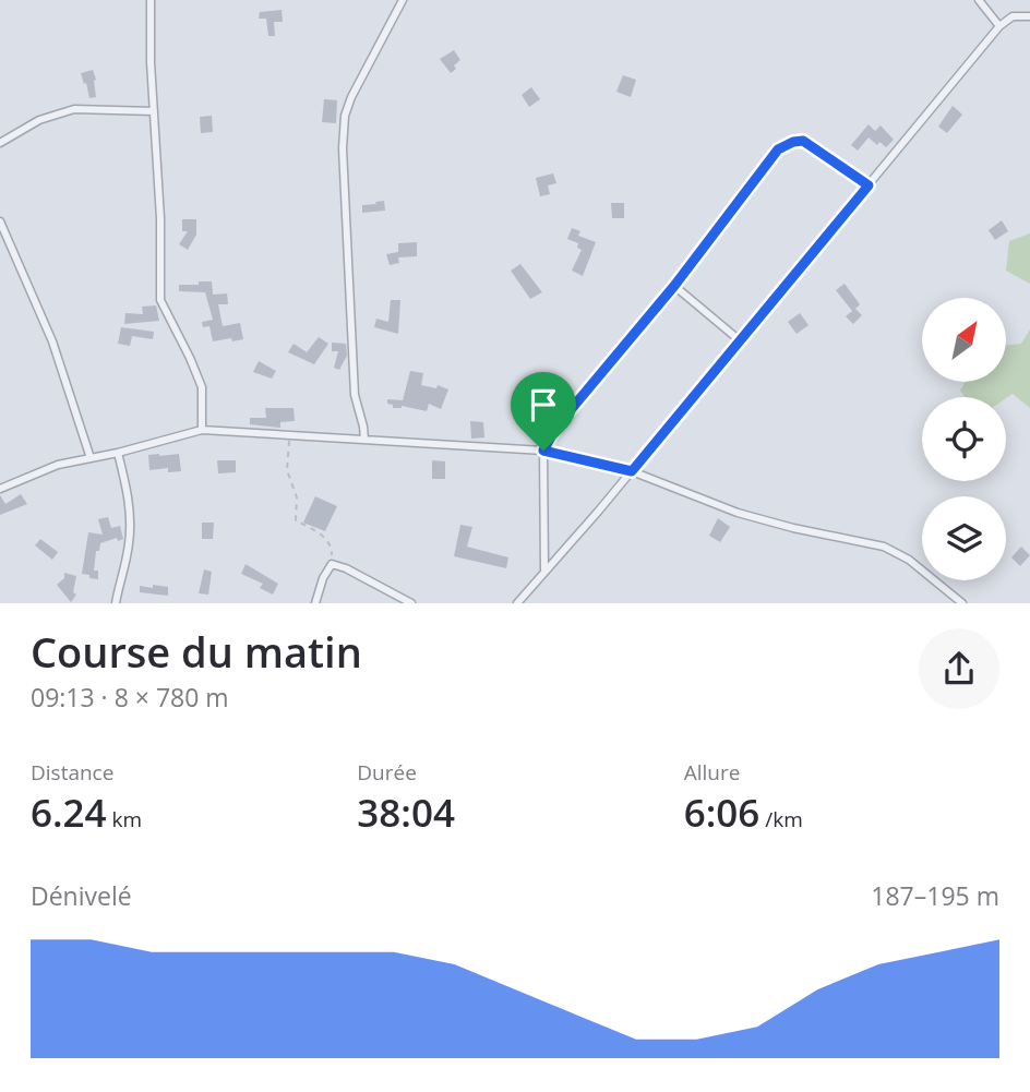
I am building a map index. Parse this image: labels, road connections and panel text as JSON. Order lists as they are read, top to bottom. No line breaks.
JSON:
{"north":"top right","page":{"heading":["Course du matin","09:13 · 8 × 780 m"],"stats":[["Distance","6.24 km"],["Durée","38:04"],["Allure","6:06 /km"]],"chart":["Dénivelé","187–195 m"]}}
